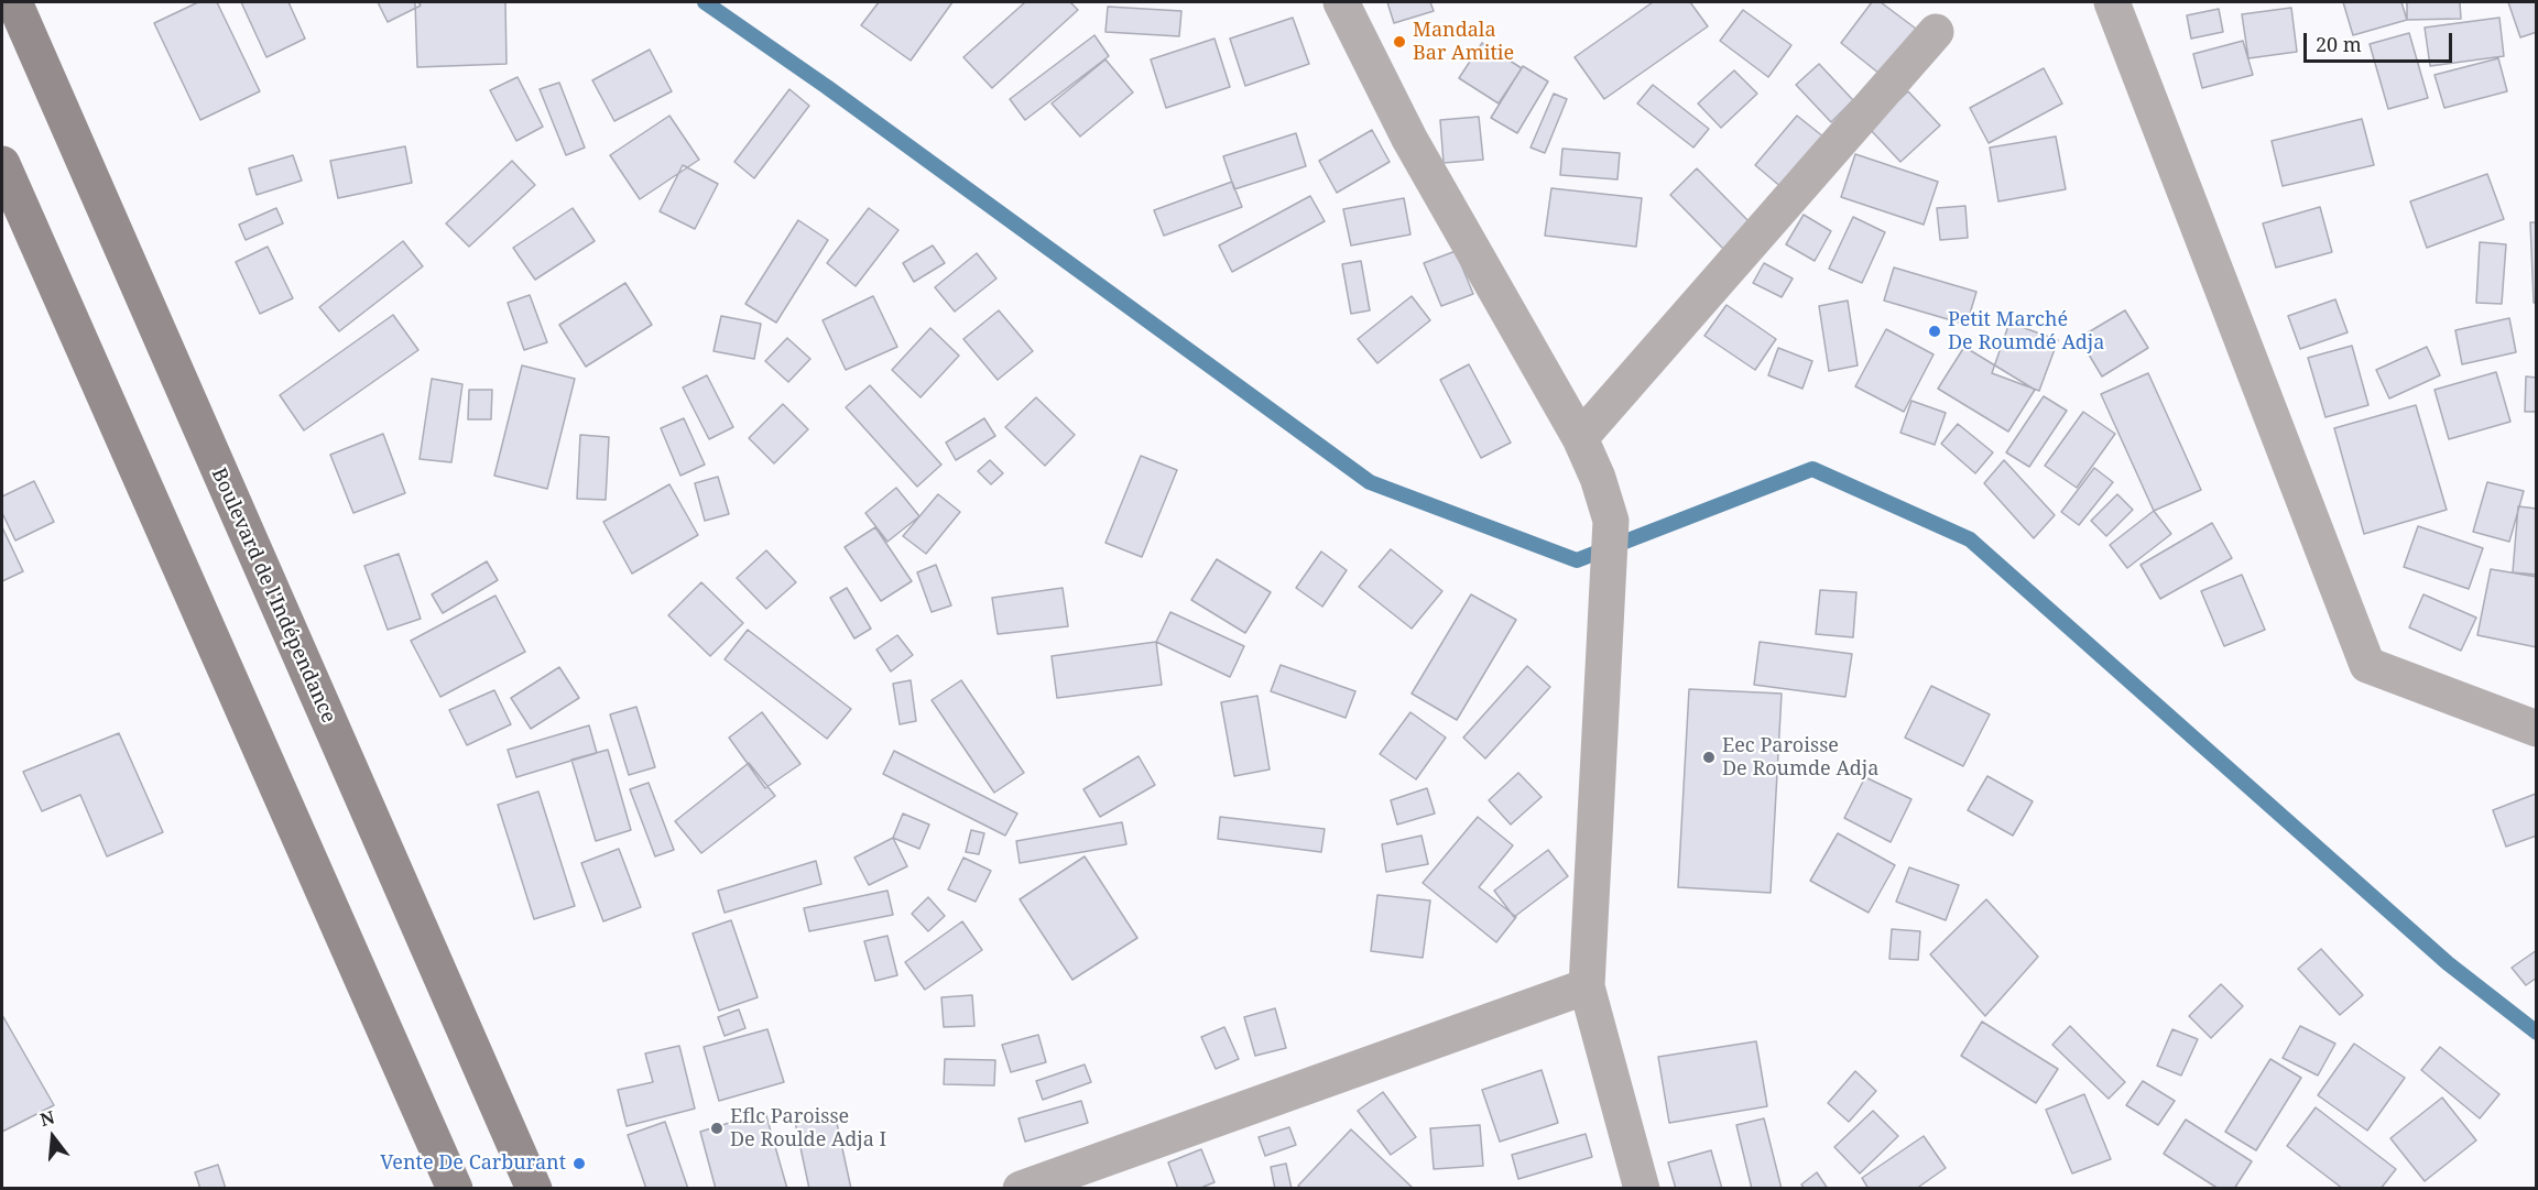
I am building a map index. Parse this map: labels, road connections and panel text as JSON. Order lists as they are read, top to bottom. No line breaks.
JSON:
{"streets":{"main road":["Boulevard de l'Indépendance"]},"places":["Mandala Bar Amitie","Petit Marché De Roumdé Adja","Eec Paroisse De Roumde Adja","Eflc Paroisse De Roulde Adja I","Vente De Carburant"],"scale_bar":"20 m","north":"top"}
